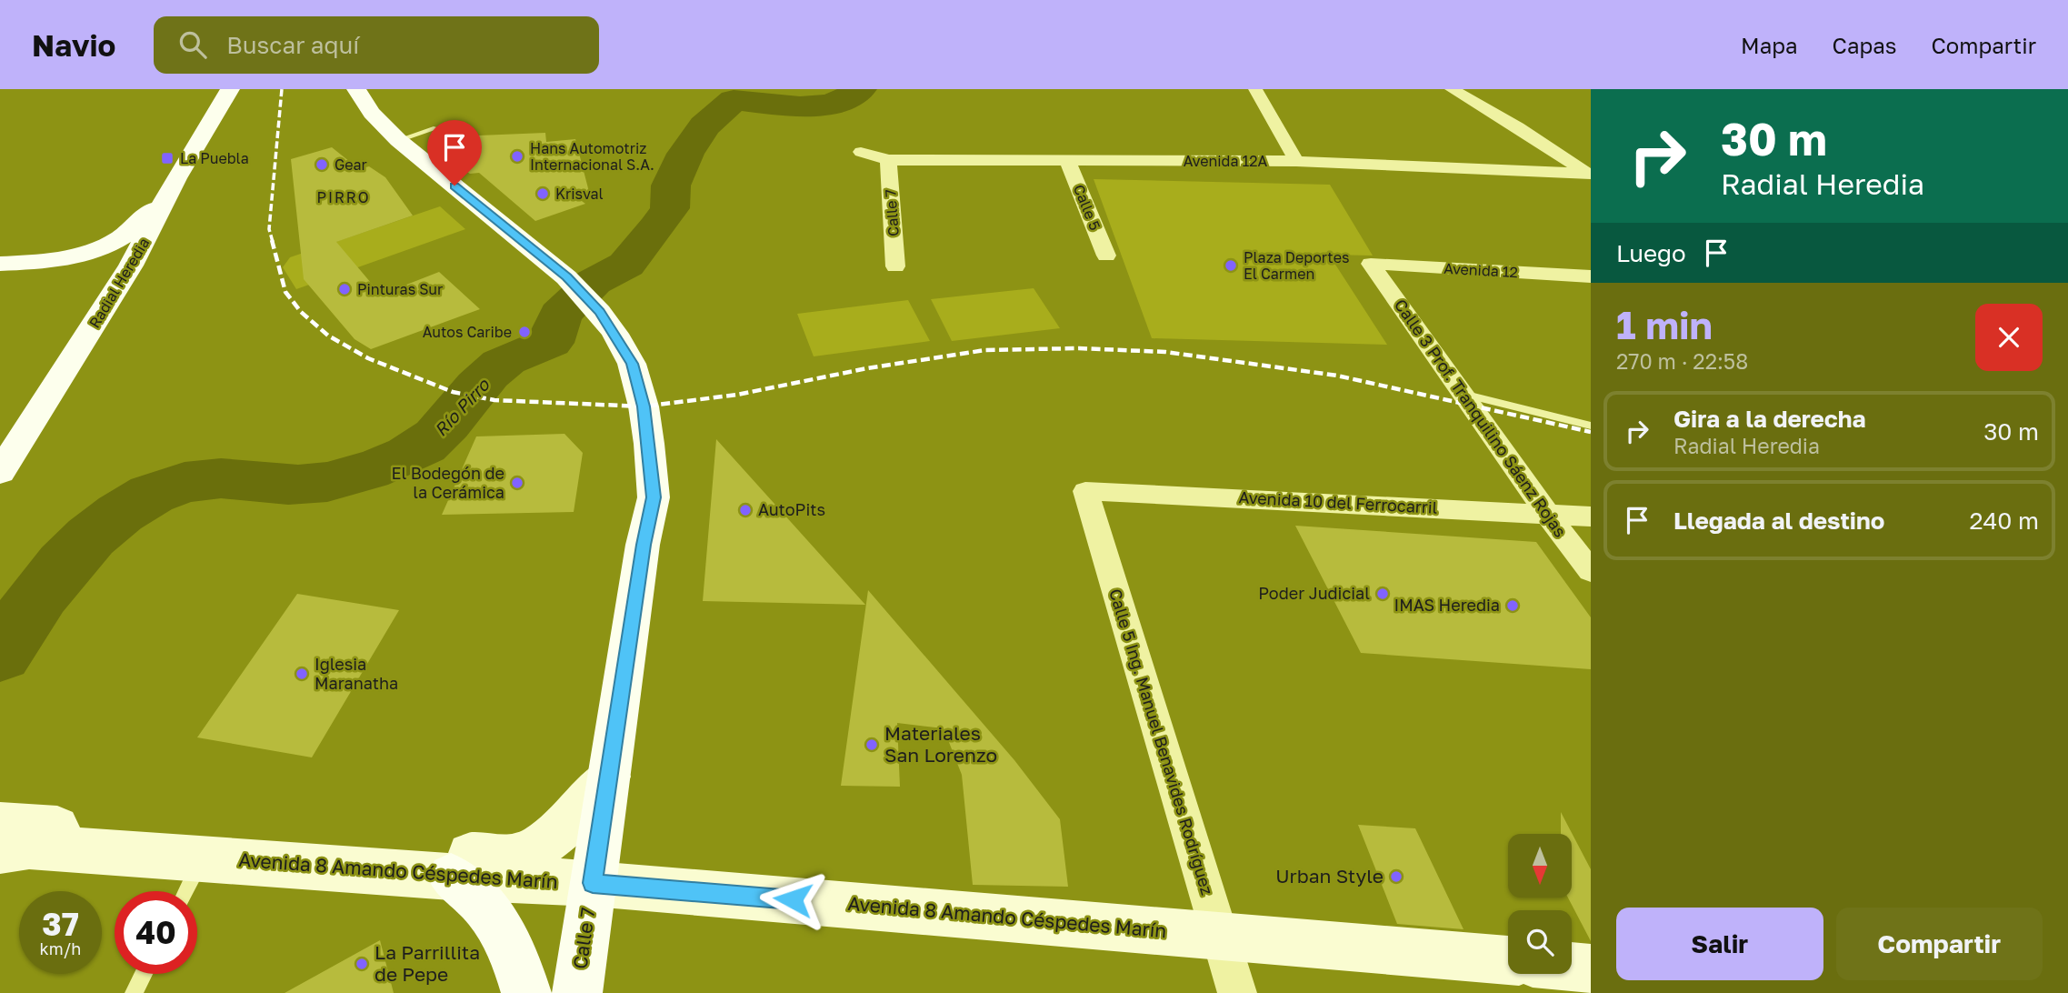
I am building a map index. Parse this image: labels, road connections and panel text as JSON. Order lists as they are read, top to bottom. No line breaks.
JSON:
{"streets":{"main road":["Calle 7","Radial Heredia"],"street":["Avenida 12A","Calle 5","Avenida 12","Calle 3 Prof. Tranquilino Sáenz Rojas","Avenida 10 del Ferrocarril","Calle 5 Ing. Manuel Benavides Rodríguez","Avenida 8 Amando Céspedes Marín"]},"crossings":[["Avenida 12A","Calle 5"],["Avenida 12A","Calle 7"],["Calle 7","Avenida 8 Amando Céspedes Marín"],["Avenida 12","Calle 3 Prof. Tranquilino Sáenz Rojas"],["Calle 3 Prof. Tranquilino Sáenz Rojas","Avenida 10 del Ferrocarril"],["Avenida 10 del Ferrocarril","Calle 5 Ing. Manuel Benavides Rodríguez"],["Calle 5 Ing. Manuel Benavides Rodríguez","Avenida 8 Amando Céspedes Marín"]],"districts":["PIRRO"],"water":["Río Pirro"],"places":{"other":["Hans Automotriz Internacional S.A.","Gear","Krisval","Plaza Deportes El Carmen","Pinturas Sur","Autos Caribe","El Bodegón de la Cerámica","AutoPits","Poder Judicial","IMAS Heredia","Iglesia Maranatha","Materiales San Lorenzo","Urban Style","La Parrillita de Pepe"],"transit":["La Puebla"]},"north":"bottom","page":{"header":"Navio","search":"Buscar aquí","nav":["Mapa","Capas","Compartir"],"turn":["30 m","Radial Heredia"],"then":"Luego","heading":["1 min","270 m · 22:58"],"list":[{"name":"Gira a la derecha","note":"Radial Heredia","value":"30 m"},{"name":"Llegada al destino","value":"240 m"}],"speed":"37 km/h","limit":"40","buttons":["Salir","Compartir"]}}
